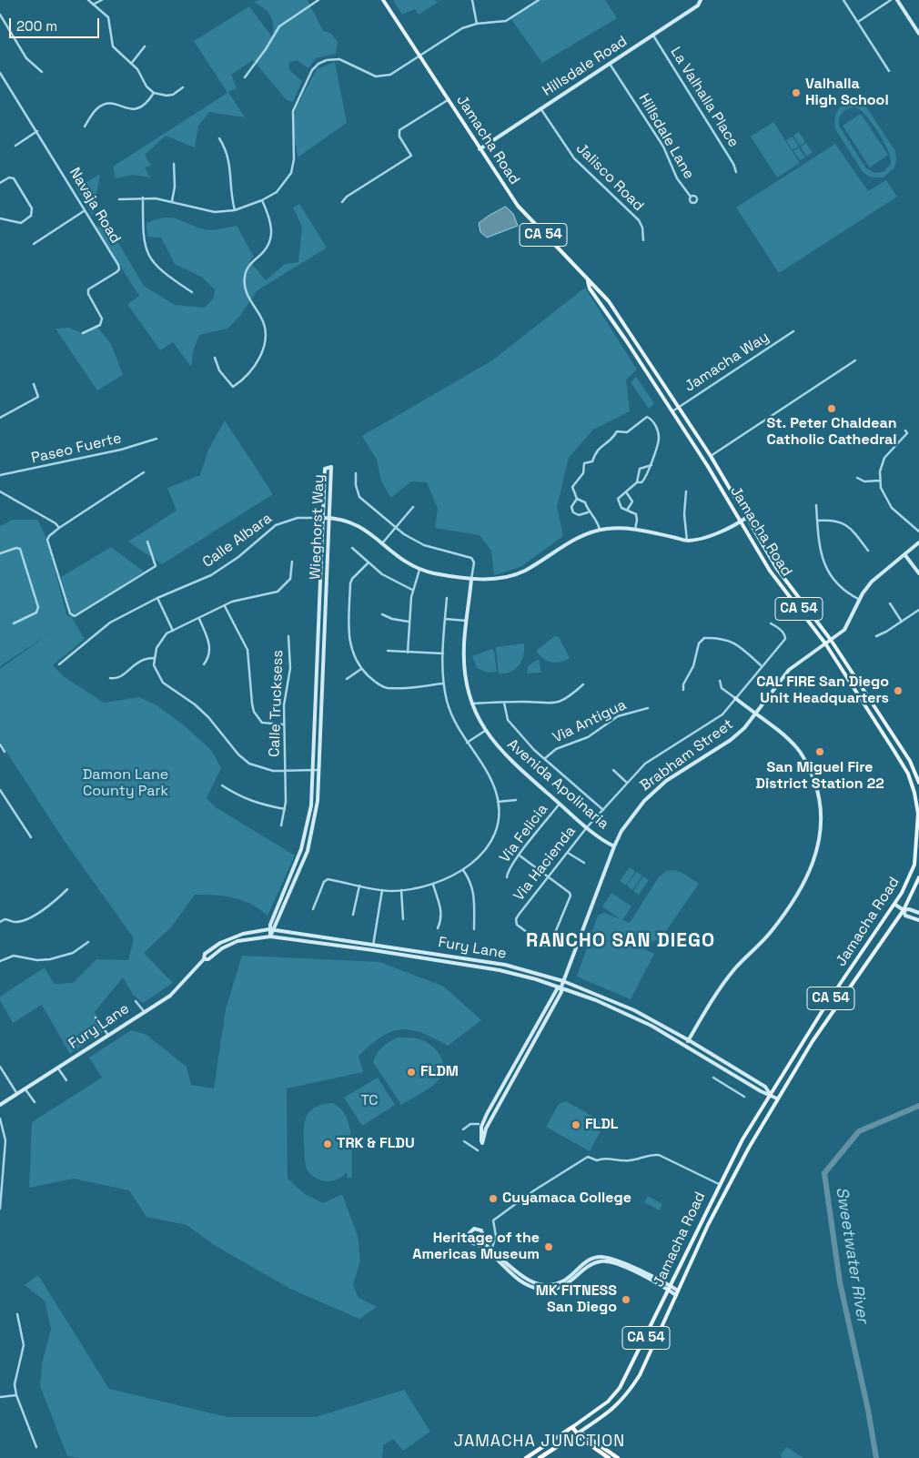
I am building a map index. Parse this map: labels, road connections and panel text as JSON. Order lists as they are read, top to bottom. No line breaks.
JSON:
{"streets":{"main road":["Jamacha Road","CA 54"],"street":["Hillsdale Road","La Valhalla Place","Hillsdale Lane","Jalisco Road","Navaja Road","Jamacha Way","Paseo Fuerte","Wieghorst Way","Calle Albara","Calle Trucksess","Via Antigua","Brabham Street","Avenida Apolinaria","Via Felicia","Via Hacienda","Fury Lane"]},"crossings":[["Hillsdale Road","La Valhalla Place"],["Hillsdale Road","Hillsdale Lane"],["Hillsdale Road","Jamacha Road"],["Hillsdale Road","Jalisco Road"],["Jamacha Road","Jamacha Way"],["Jamacha Road","Calle Albara"],["Jamacha Road","Brabham Street"],["Jamacha Road","Fury Lane"],["Wieghorst Way","Calle Albara"],["Wieghorst Way","Fury Lane"],["Calle Albara","Avenida Apolinaria"],["Brabham Street","Avenida Apolinaria"],["Brabham Street","Fury Lane"],["Avenida Apolinaria","Via Felicia"],["Avenida Apolinaria","Via Hacienda"]],"districts":["RANCHO SAN DIEGO","JAMACHA JUNCTION"],"water":["Sweetwater River"],"parks":["Damon Lane County Park","TC"],"places":["Valhalla High School","St. Peter Chaldean Catholic Cathedral","CAL FIRE San Diego Unit Headquarters","San Miguel Fire District Station 22","FLDM","FLDL","TRK & FLDU","Cuyamaca College","Heritage of the Americas Museum","MK FITNESS San Diego"],"scale_bar":"200 m"}
